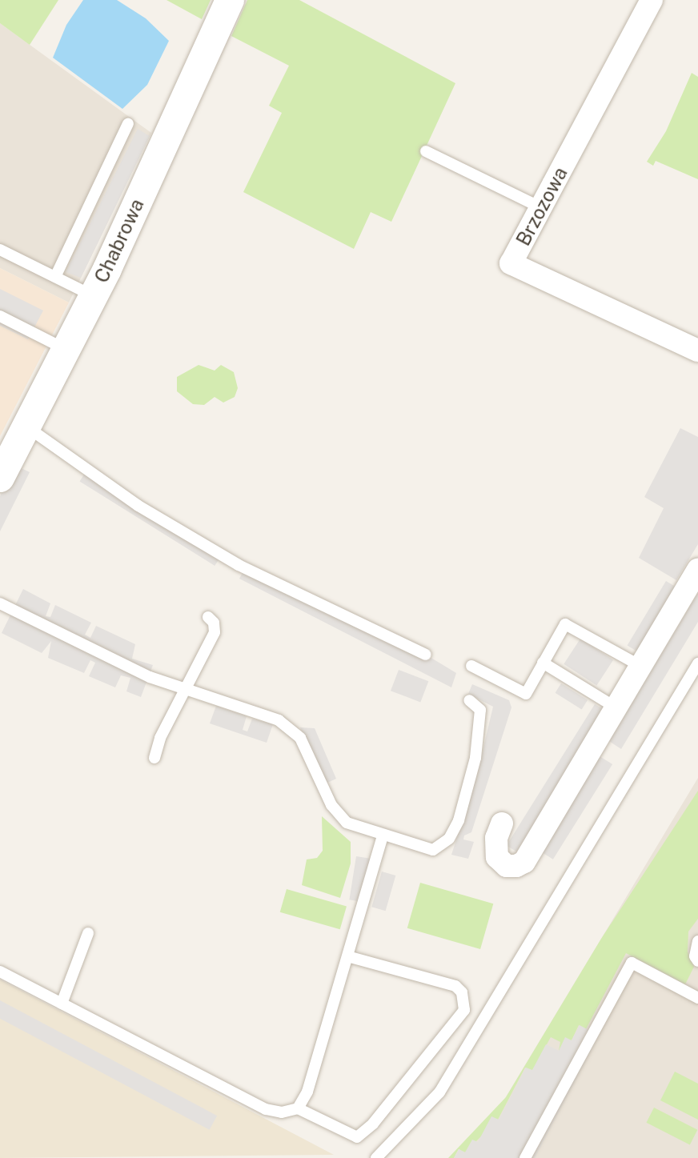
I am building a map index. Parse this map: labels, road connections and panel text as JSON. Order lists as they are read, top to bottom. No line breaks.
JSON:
{"streets":{"street":["Brzozowa","Chabrowa"]}}
